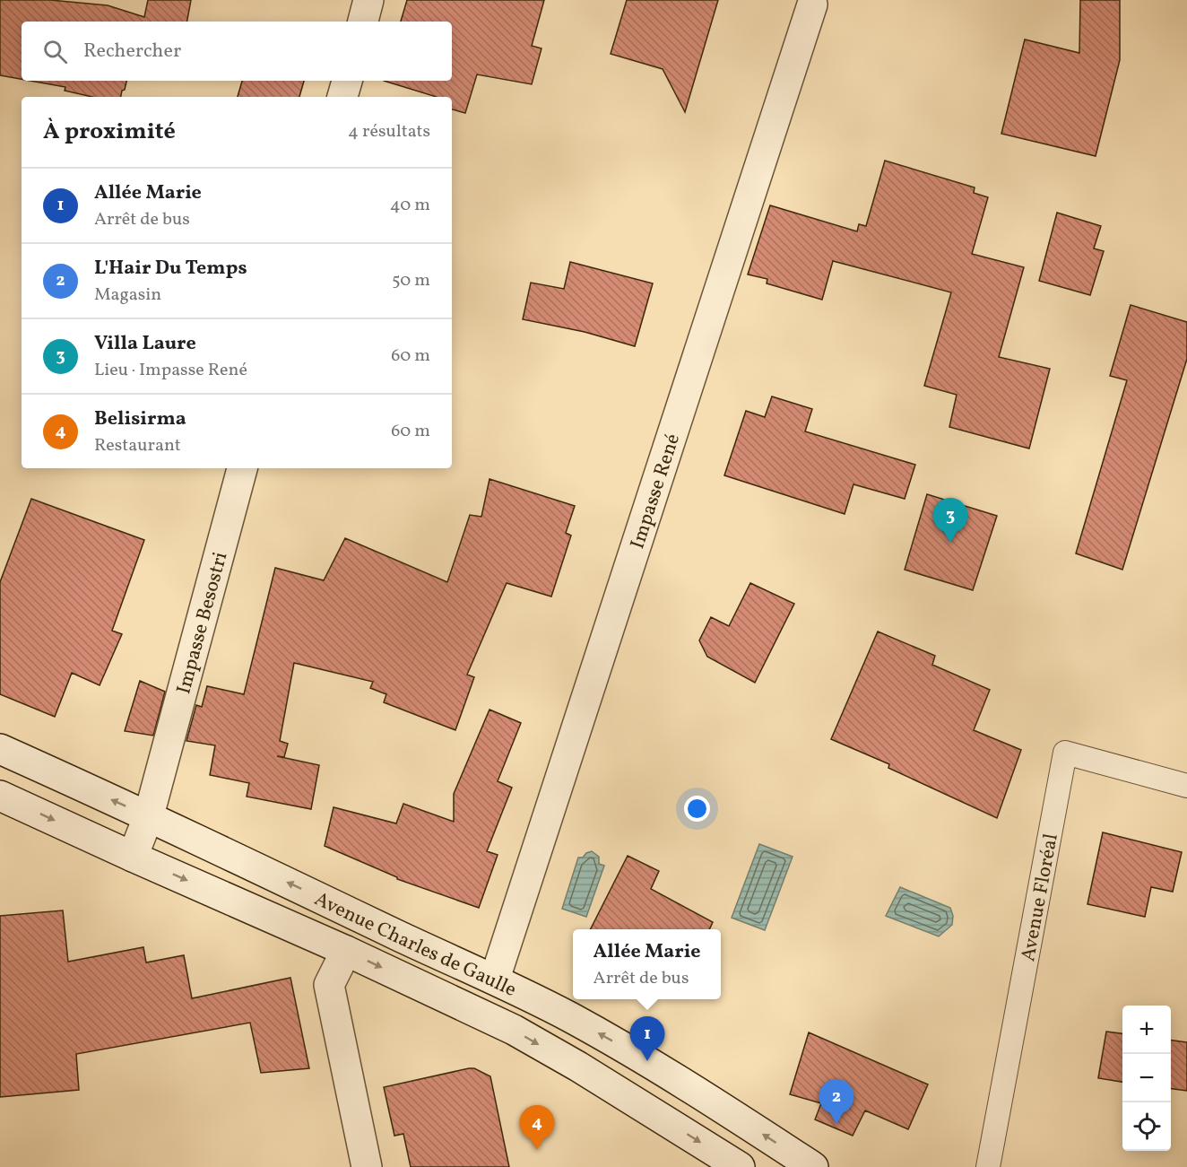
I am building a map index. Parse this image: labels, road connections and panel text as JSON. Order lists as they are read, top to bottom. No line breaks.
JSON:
{"streets":{"main road":["Impasse René","Impasse Besostri","Avenue Charles de Gaulle"],"lane":["Avenue Floréal"]},"crossings":[["Impasse René","Avenue Charles de Gaulle"],["Impasse Besostri","Avenue Charles de Gaulle"]],"page":{"search":"Rechercher","heading":["À proximité","4 résultats"],"list":[{"mark":"1","name":"Allée Marie","note":"Arrêt de bus","value":"40 m"},{"mark":"2","name":"L'Hair Du Temps","note":"Magasin","value":"50 m"},{"mark":"3","name":"Villa Laure","note":"Lieu · Impasse René","value":"60 m"},{"mark":"4","name":"Belisirma","note":"Restaurant","value":"60 m"}],"pins":["3","1","2","4"],"popup":["Allée Marie","Arrêt de bus"],"map_buttons":["+","−"]}}
